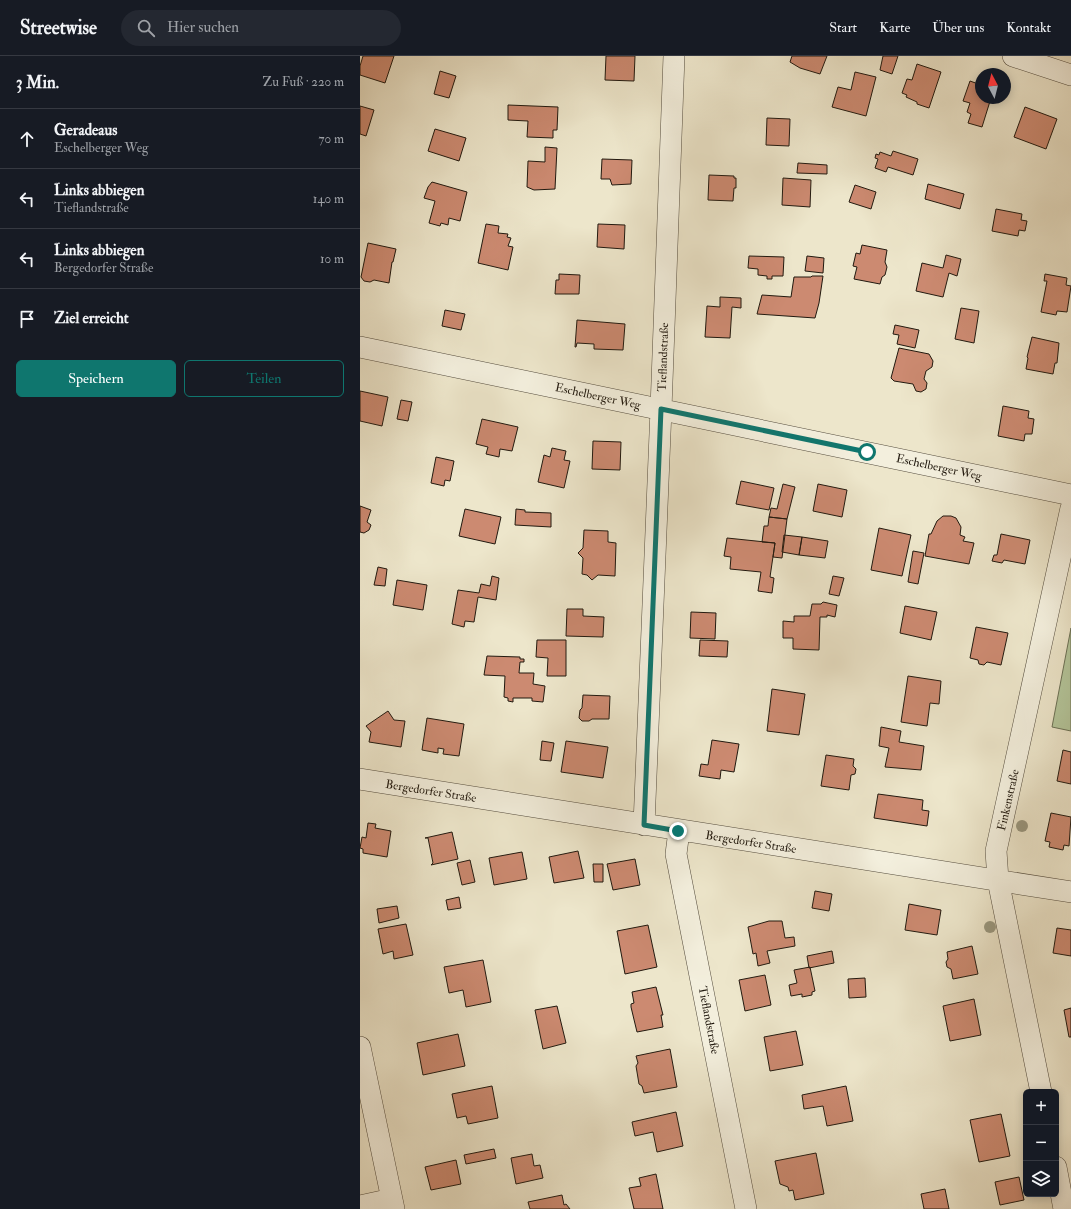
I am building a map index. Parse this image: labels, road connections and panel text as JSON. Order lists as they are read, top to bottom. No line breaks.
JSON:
{"streets":{"street":["Tieflandstraße","Eschelberger Weg","Bergedorfer Straße","Finkenstraße"]},"crossings":[["Tieflandstraße","Eschelberger Weg"],["Tieflandstraße","Bergedorfer Straße"],["Bergedorfer Straße","Finkenstraße"]],"north":"top","page":{"header":"Streetwise","search":"Hier suchen","nav":["Start","Karte","Über uns","Kontakt"],"heading":["3 Min.","Zu Fuß · 220 m"],"list":[["Geradeaus","Eschelberger Weg","70 m"],["Links abbiegen","Tieflandstraße","140 m"],["Links abbiegen","Bergedorfer Straße","10 m"],"Ziel erreicht"],"buttons":["Speichern","Teilen"],"map_buttons":["+","−"]}}
